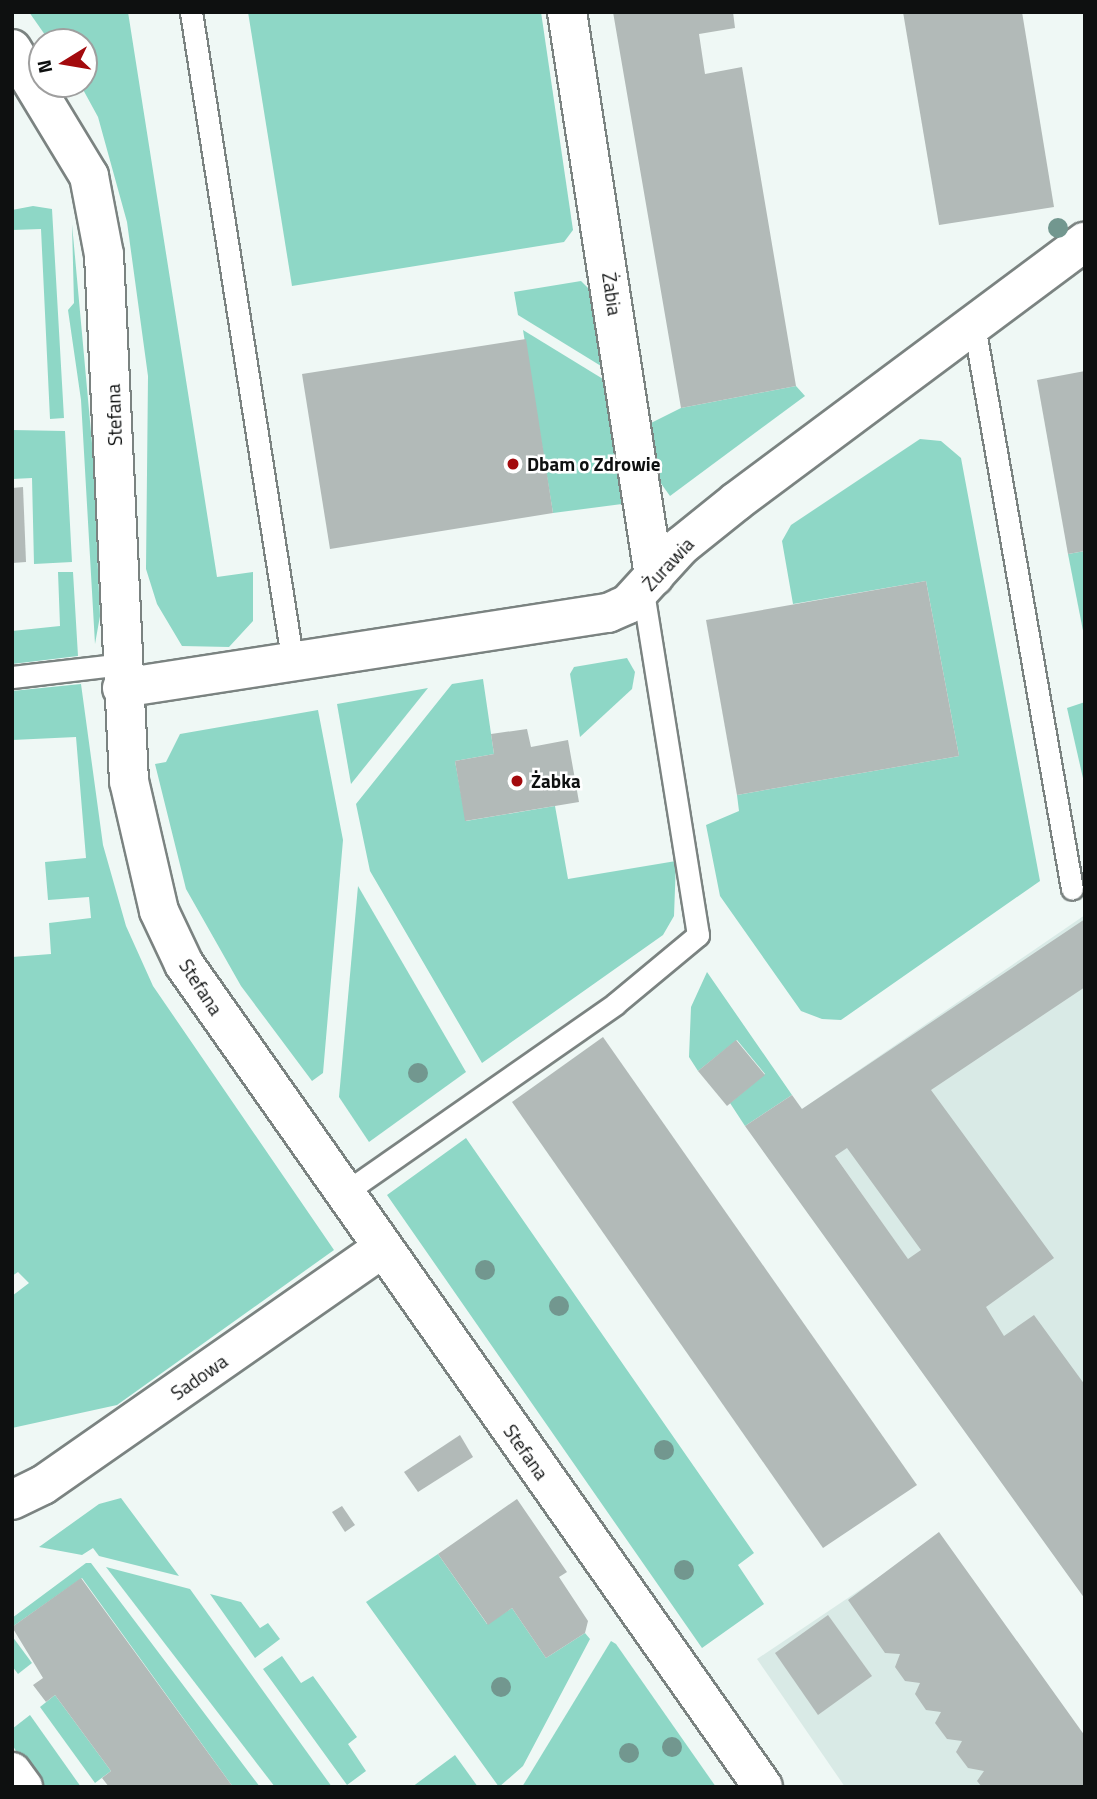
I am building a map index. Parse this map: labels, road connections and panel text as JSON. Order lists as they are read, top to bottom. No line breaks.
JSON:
{"streets":{"street":["Żabia","Stefana","Żurawia","Sadowa"]},"crossings":[["Żabia","Żurawia"],["Stefana","Żurawia"],["Stefana","Sadowa"]],"places":["Dbam o Zdrowie","Żabka"],"north":"left"}
